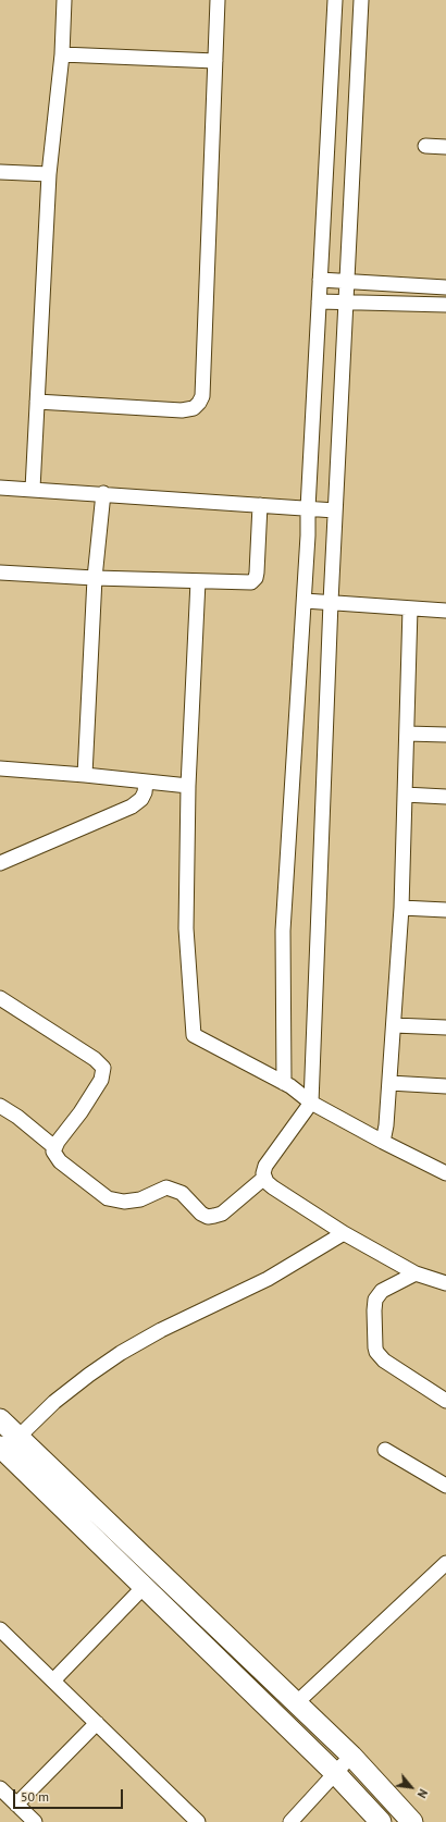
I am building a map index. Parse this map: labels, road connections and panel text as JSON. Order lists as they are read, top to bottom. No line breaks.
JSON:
{"scale_bar":"50 m","north":"bottom right"}
